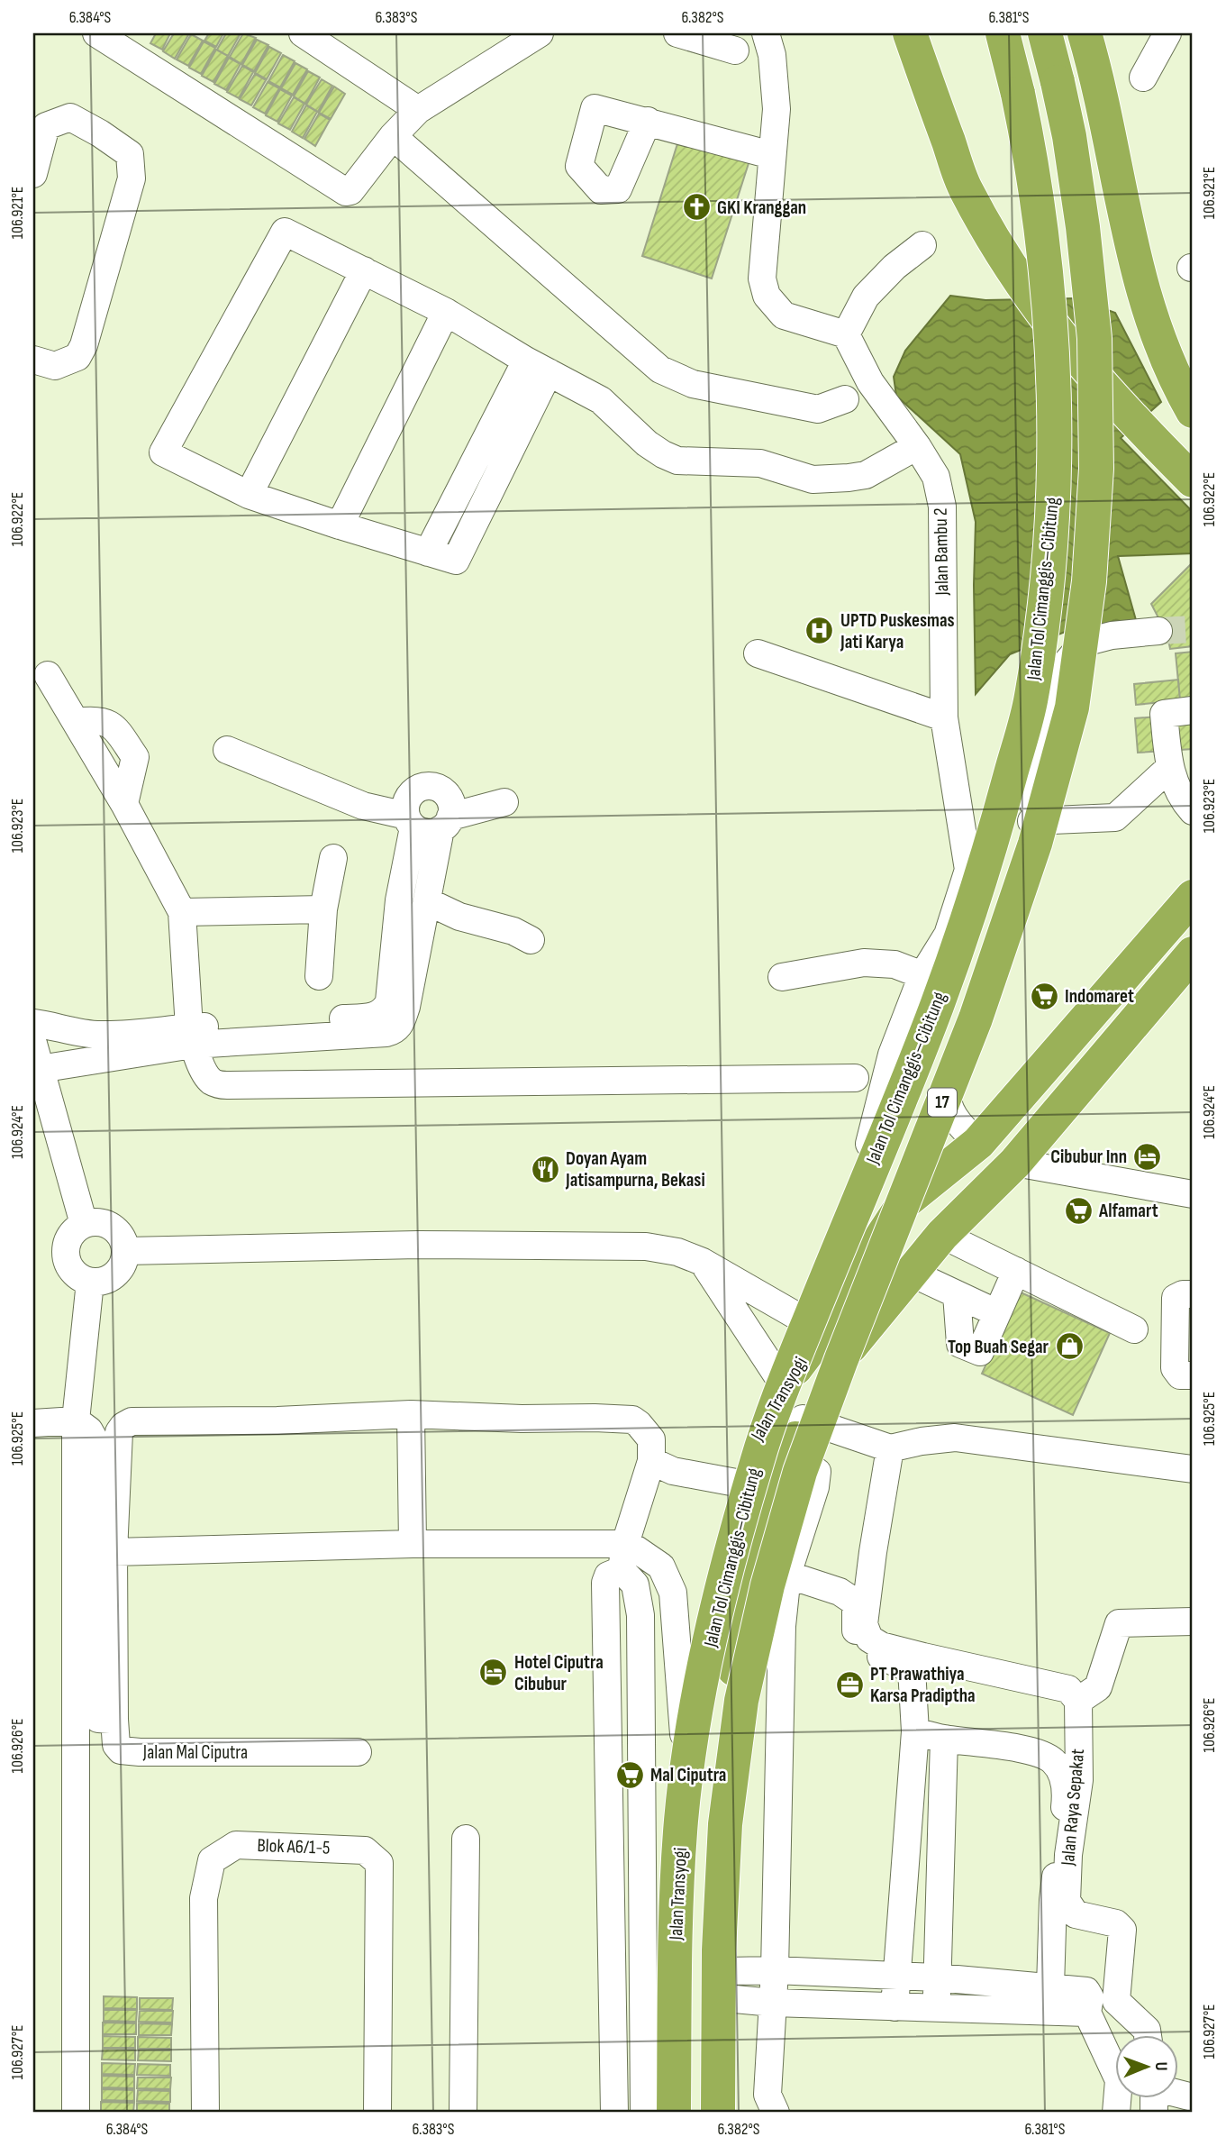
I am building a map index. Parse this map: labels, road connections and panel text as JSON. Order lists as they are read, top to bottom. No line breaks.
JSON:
{"streets":{"highway":["Jalan Tol Cimanggis–Cibitung","17","Jalan Transyogi"],"street":["Jalan Bambu 2","Jalan Mal Ciputra","Jalan Raya Sepakat","Blok A6/1-5"]},"crossings":[["Jalan Bambu 2","Jalan Transyogi"],["Jalan Tol Cimanggis–Cibitung","Jalan Transyogi"]],"places":{"church":["GKI Kranggan"],"hospital":["UPTD Puskesmas Jati Karya"],"supermarket":["Indomaret","Alfamart","Mal Ciputra"],"hotel":["Cibubur Inn","Hotel Ciputra Cibubur"],"restaurant":["Doyan Ayam Jatisampurna, Bekasi"],"shop":["Top Buah Segar"],"office":["PT Prawathiya Karsa Pradiptha"]},"north":"right","coordinates":["6.384°S","6.383°S","6.382°S","6.381°S","106.921°E","106.922°E","106.923°E","106.924°E","106.925°E","106.926°E","106.927°E"]}
